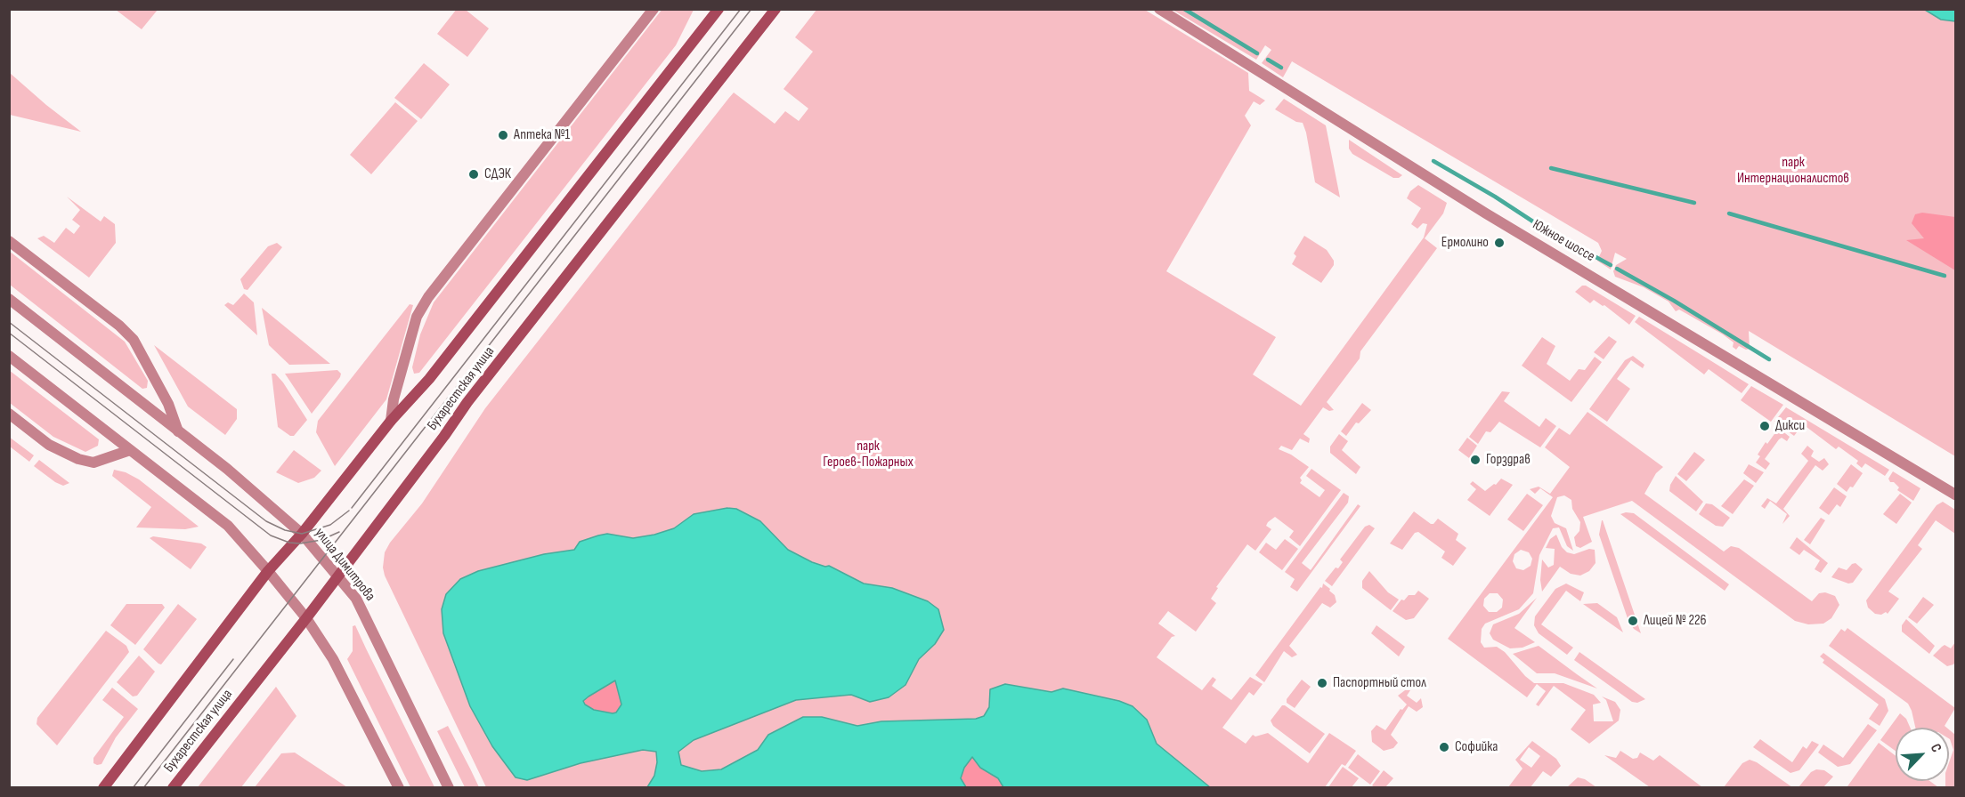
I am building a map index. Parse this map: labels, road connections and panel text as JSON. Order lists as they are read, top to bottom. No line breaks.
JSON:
{"streets":{"main road":["Бухарестская улица"],"street":["Южное шоссе","улица Димитрова"]},"crossings":[["Бухарестская улица","улица Димитрова"]],"parks":["парк Интернационалистов","парк Героев-Пожарных"],"places":["Аптека №1","СДЭК","Ермолино","Дикси","Горздрав","Лицей № 226","Паспортный стол","Софийка"],"north":"top right"}
